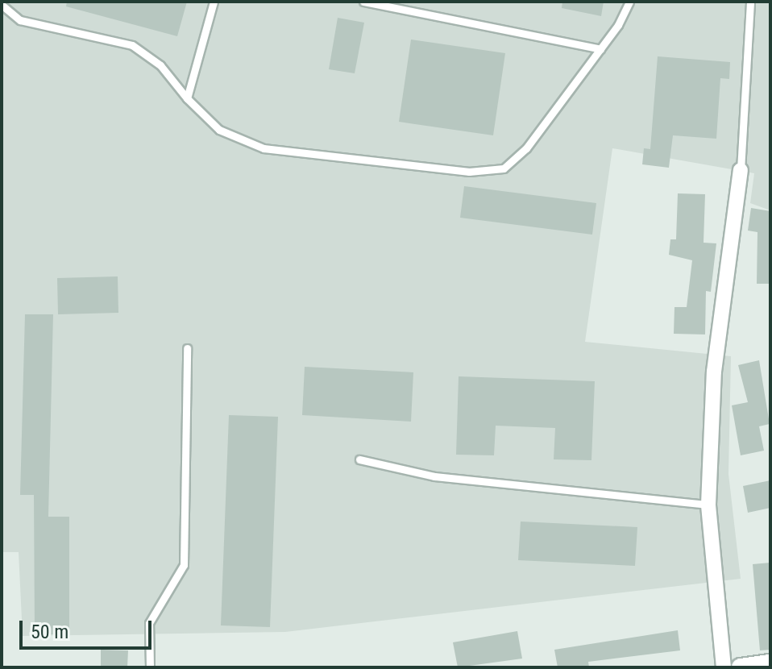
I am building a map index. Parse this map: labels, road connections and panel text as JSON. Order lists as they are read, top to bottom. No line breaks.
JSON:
{"scale_bar":"50 m"}
